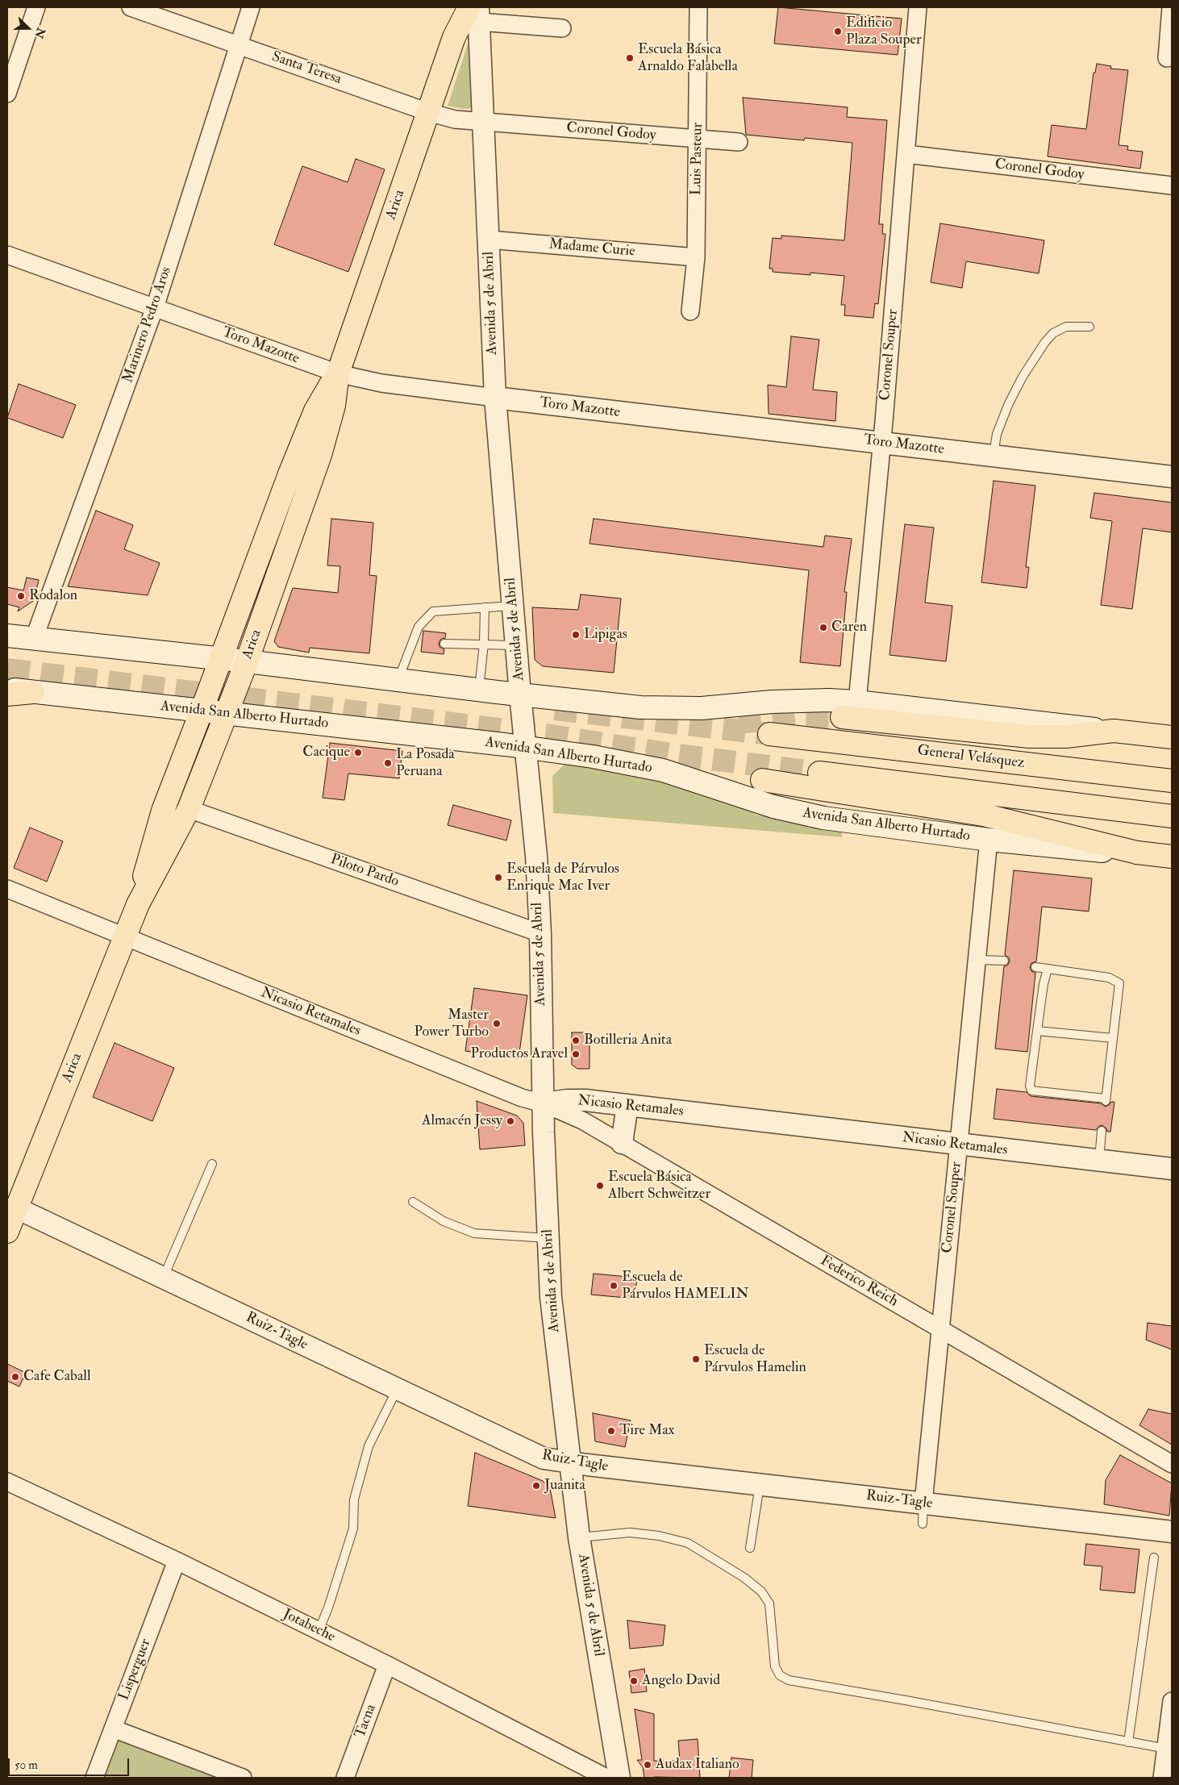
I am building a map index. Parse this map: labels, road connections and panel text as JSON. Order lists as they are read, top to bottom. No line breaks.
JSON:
{"streets":{"main road":["Arica","Avenida San Alberto Hurtado","General Velásquez"],"street":["Santa Teresa","Coronel Godoy","Luis Pasteur","Madame Curie","Avenida 5 de Abril","Marinero Pedro Aros","Toro Mazotte","Coronel Souper","Piloto Pardo","Nicasio Retamales","Federico Reich","Ruiz-Tagle","Jotabeche","Lisperguer","Tacna"]},"crossings":[["Santa Teresa","Coronel Godoy"],["Santa Teresa","Arica"],["Santa Teresa","Avenida 5 de Abril"],["Santa Teresa","Marinero Pedro Aros"],["Coronel Godoy","Luis Pasteur"],["Coronel Godoy","Avenida 5 de Abril"],["Coronel Godoy","Coronel Souper"],["Luis Pasteur","Madame Curie"],["Arica","Toro Mazotte"],["Arica","Avenida San Alberto Hurtado"],["Arica","Piloto Pardo"],["Arica","Nicasio Retamales"],["Arica","Ruiz-Tagle"],["Madame Curie","Avenida 5 de Abril"],["Avenida 5 de Abril","Toro Mazotte"],["Avenida 5 de Abril","Avenida San Alberto Hurtado"],["Avenida 5 de Abril","Piloto Pardo"],["Avenida 5 de Abril","Nicasio Retamales"],["Avenida 5 de Abril","Federico Reich"],["Avenida 5 de Abril","Ruiz-Tagle"],["Marinero Pedro Aros","Toro Mazotte"],["Toro Mazotte","Coronel Souper"],["Coronel Souper","Avenida San Alberto Hurtado"],["Coronel Souper","Nicasio Retamales"],["Coronel Souper","Federico Reich"],["Coronel Souper","Ruiz-Tagle"],["Nicasio Retamales","Federico Reich"],["Jotabeche","Lisperguer"],["Jotabeche","Tacna"]],"places":["Edificio Plaza Souper","Escuela Básica Arnaldo Falabella","Rodalon","Caren","Lipigas","Cacique","La Posada Peruana","Escuela de Párvulos Enrique Mac Iver","Master Power Turbo","Botilleria Anita","Productos Aravel","Almacén Jessy","Escuela Básica Albert Schweitzer","Escuela de Párvulos HAMELIN","Escuela de Párvulos Hamelin","Cafe Caball","Tire Max","Juanita","Angelo David","Audax Italiano"],"scale_bar":"50 m","north":"right"}
